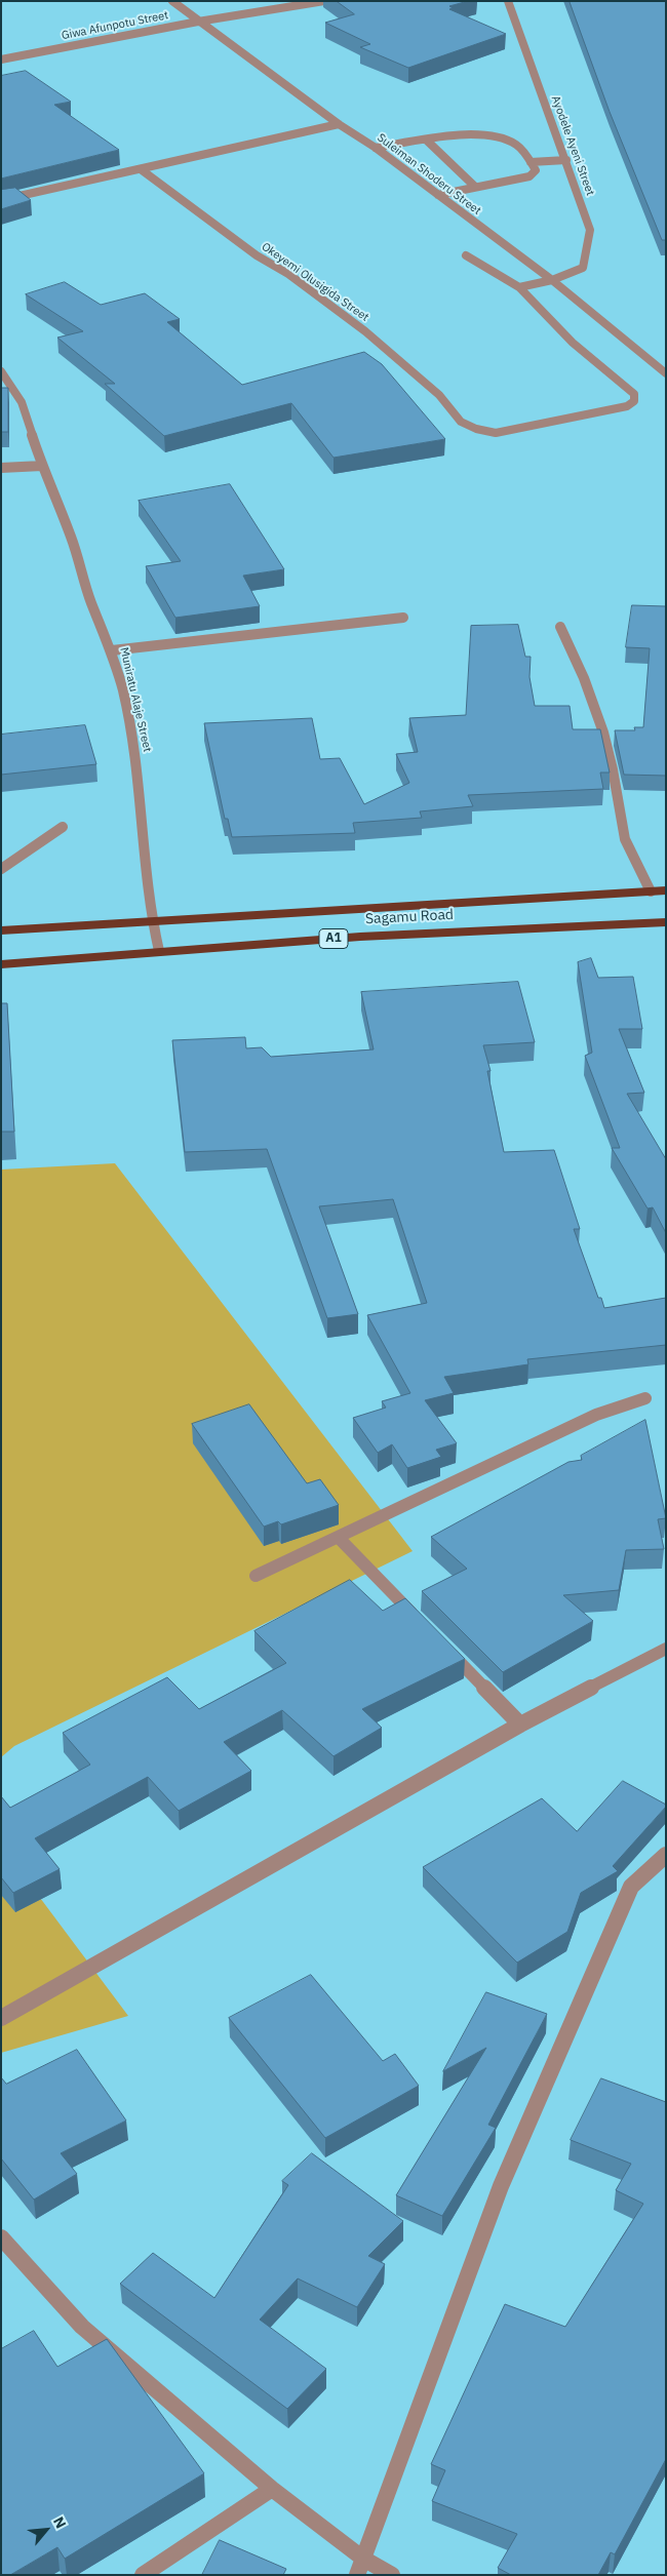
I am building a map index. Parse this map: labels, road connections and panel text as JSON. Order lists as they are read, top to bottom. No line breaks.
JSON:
{"streets":{"highway":["Sagamu Road","A1"],"street":["Giwa Afunpotu Street","Ayodele Ayeni Street","Suleiman Shoderu Street","Okeyemi Olusigida Street","Muniratu Alaje Street"]},"crossings":[["Giwa Afunpotu Street","Suleiman Shoderu Street"],["Ayodele Ayeni Street","Suleiman Shoderu Street"],["Muniratu Alaje Street","Sagamu Road"]],"north":"top right"}
